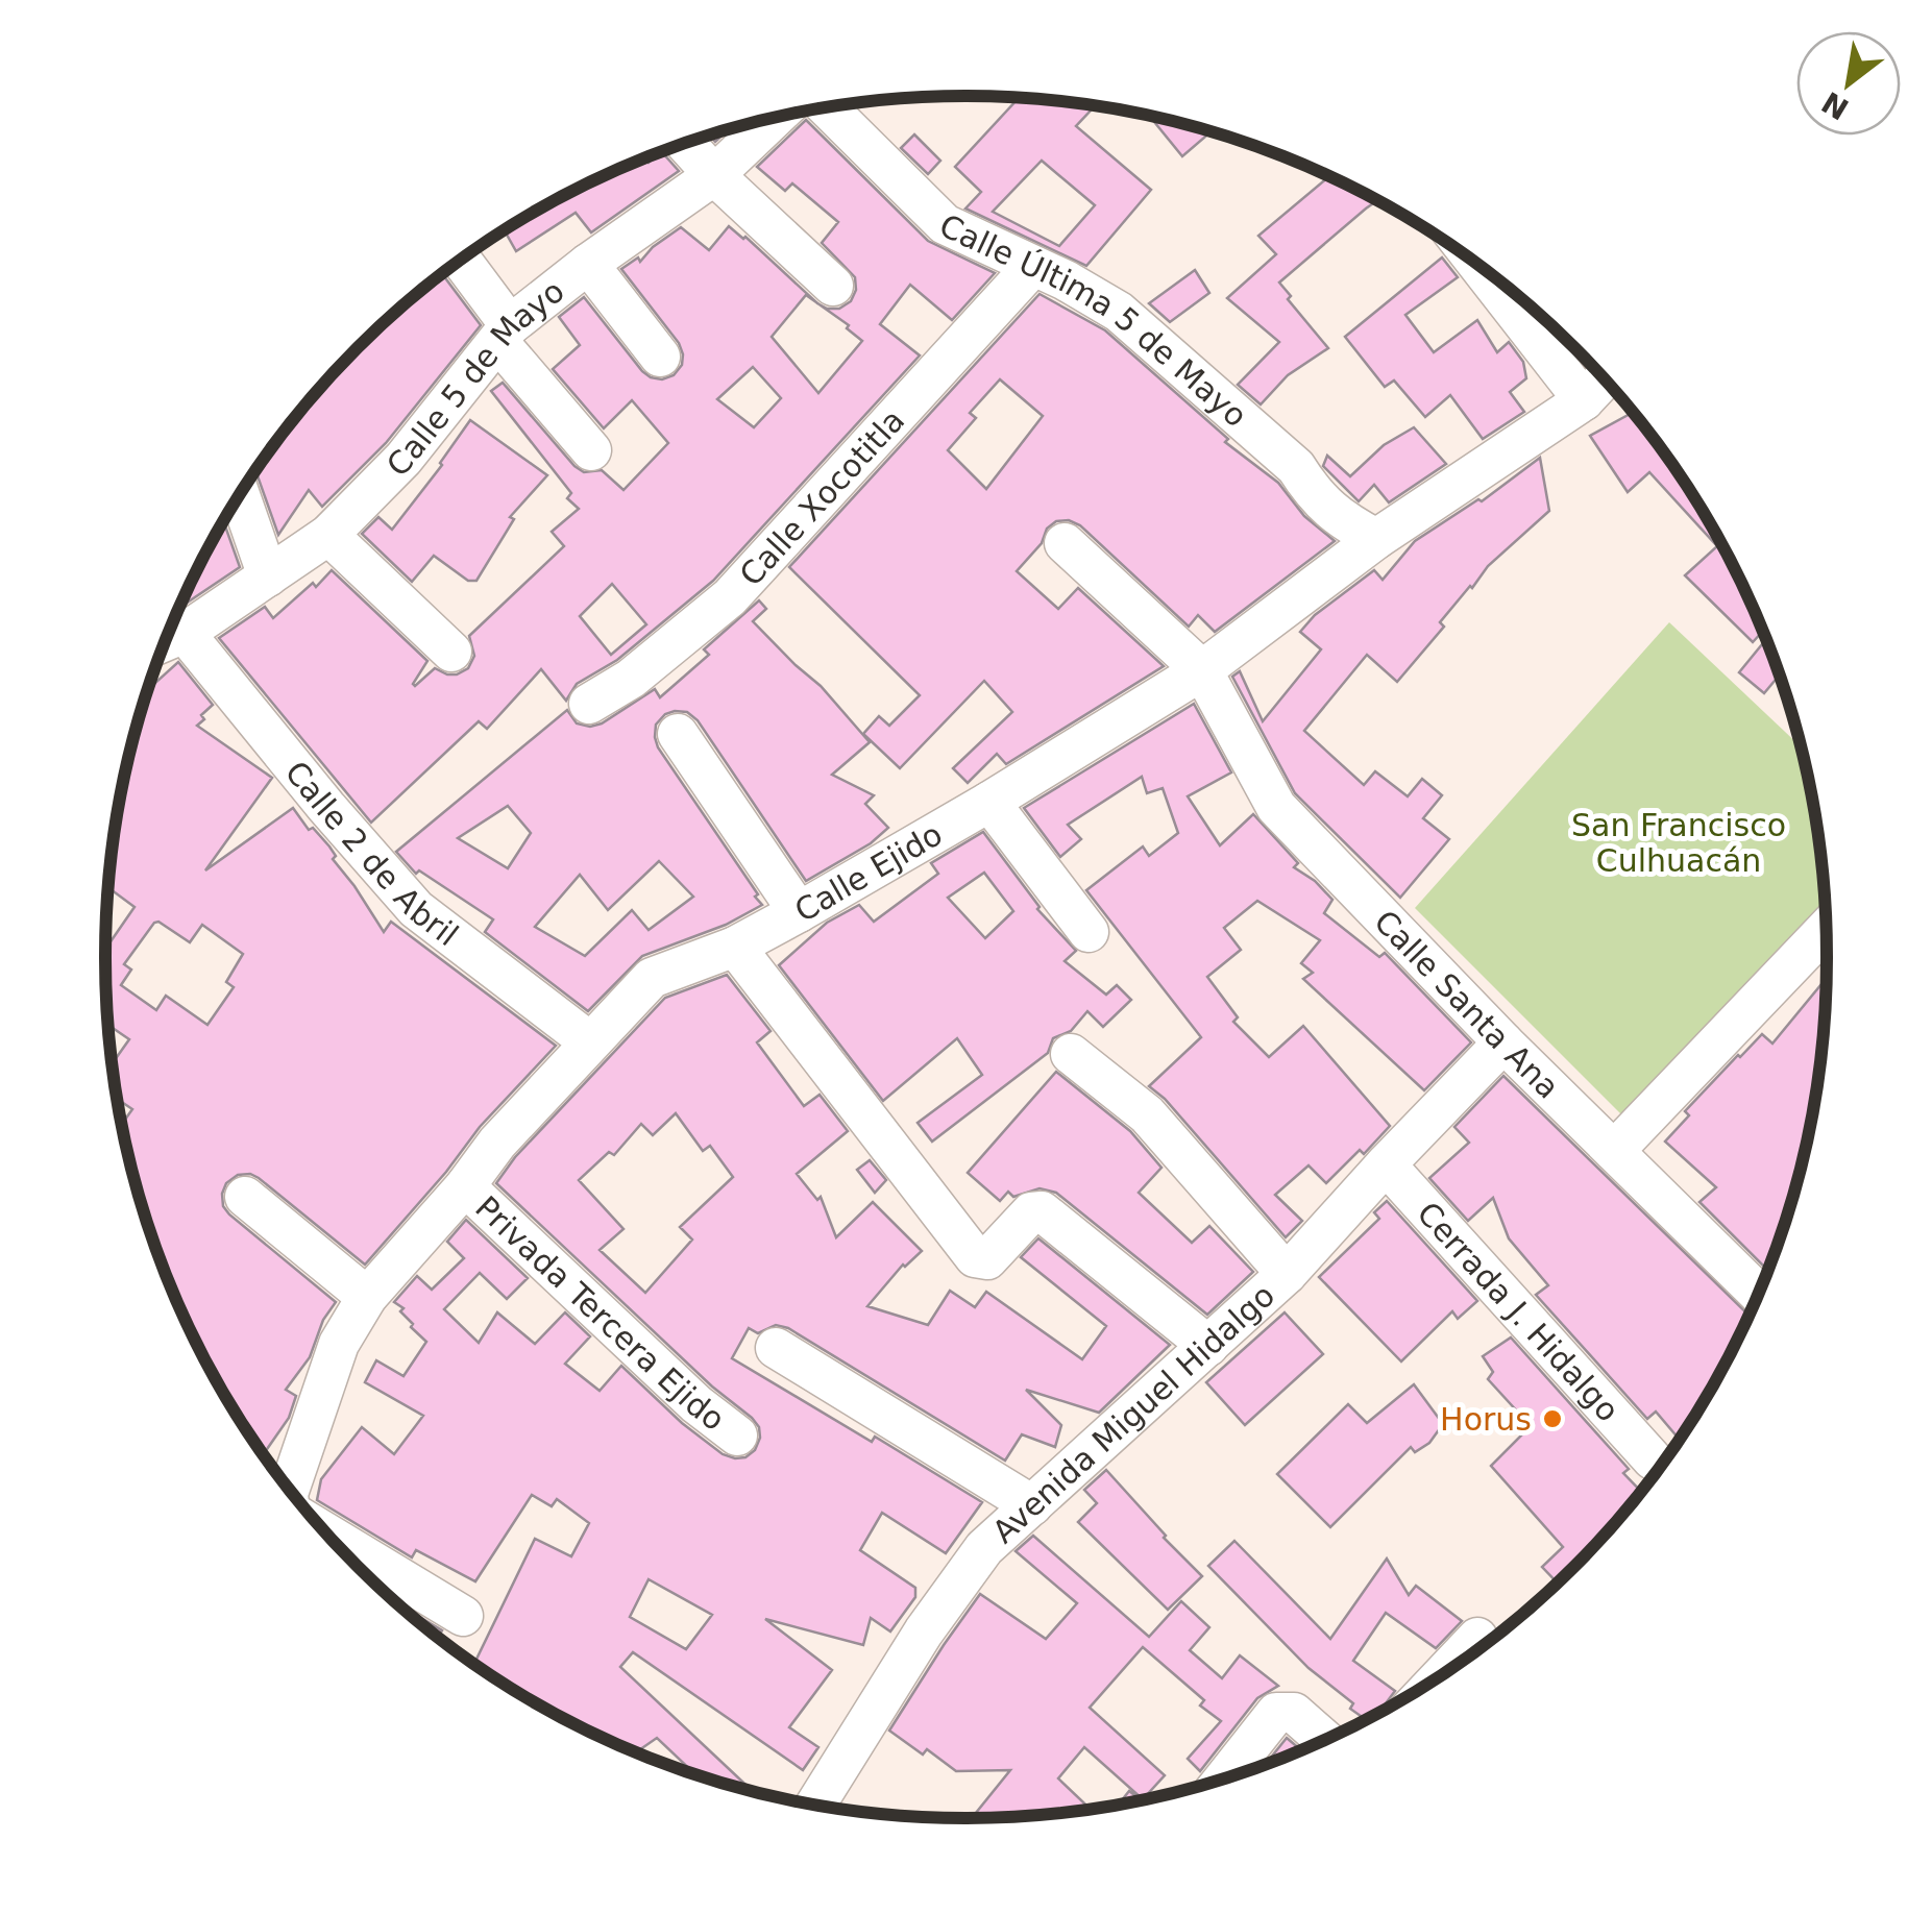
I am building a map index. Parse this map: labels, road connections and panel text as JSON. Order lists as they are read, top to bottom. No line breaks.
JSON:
{"streets":{"street":["Calle Última 5 de Mayo","Calle 5 de Mayo","Calle Xocotitla","Calle 2 de Abril","Calle Ejido","Calle Santa Ana","Privada Tercera Ejido","Cerrada J. Hidalgo","Avenida Miguel Hidalgo"]},"crossings":[["Calle Última 5 de Mayo","Calle Xocotitla"],["Calle Última 5 de Mayo","Calle Ejido"],["Calle 5 de Mayo","Calle 2 de Abril"],["Calle 2 de Abril","Calle Ejido"],["Calle Ejido","Calle Santa Ana"],["Calle Ejido","Privada Tercera Ejido"],["Calle Santa Ana","Avenida Miguel Hidalgo"],["Cerrada J. Hidalgo","Avenida Miguel Hidalgo"]],"parks":["San Francisco Culhuacán"],"places":["Horus"],"north":"bottom left"}
